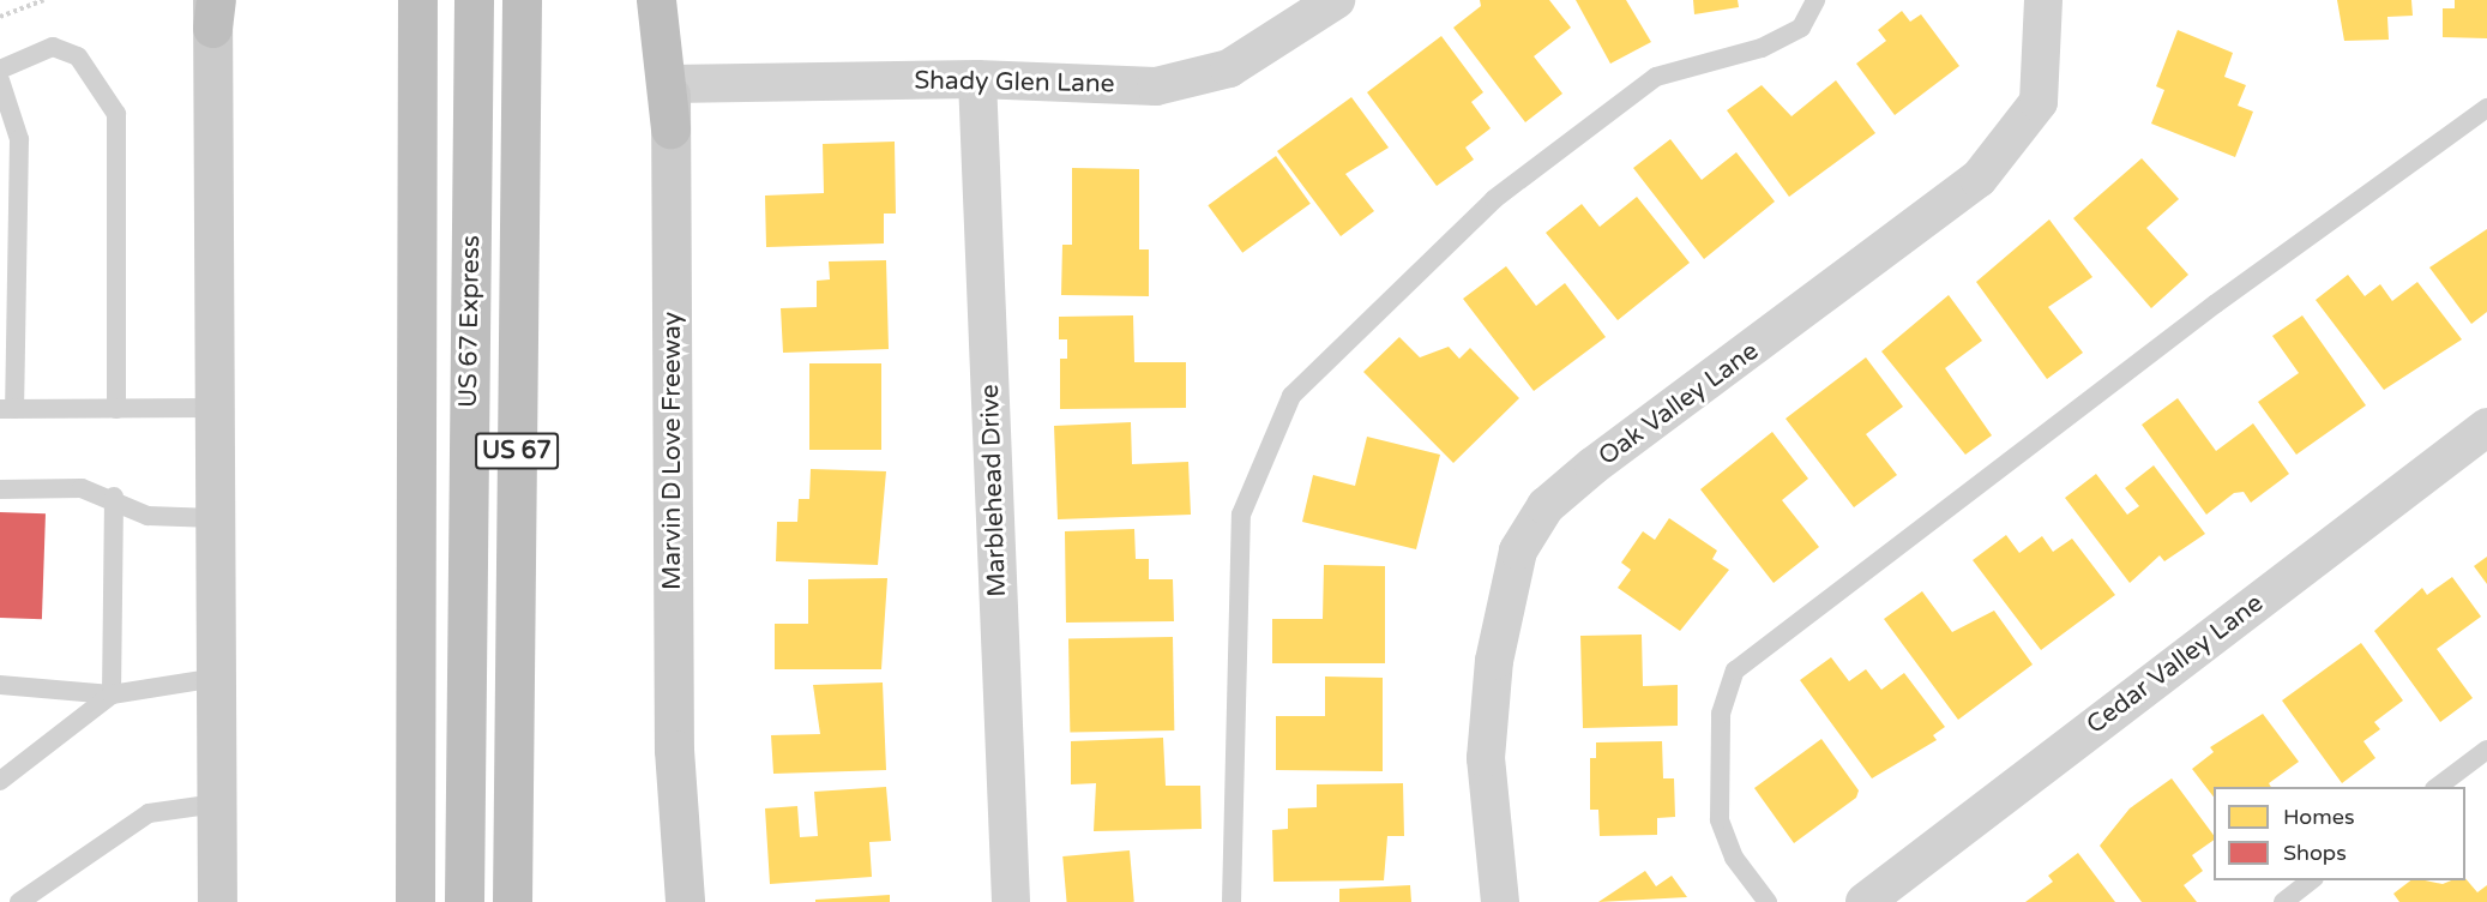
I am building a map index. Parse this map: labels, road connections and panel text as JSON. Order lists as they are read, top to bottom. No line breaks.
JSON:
{"streets":{"highway":["US 67 Express","US 67"],"main road":["Marvin D Love Freeway"],"street":["Shady Glen Lane","Oak Valley Lane","Marblehead Drive","Cedar Valley Lane"]},"crossings":[["Shady Glen Lane","Marvin D Love Freeway"],["Shady Glen Lane","Marblehead Drive"]],"legend":["Homes","Shops"]}
